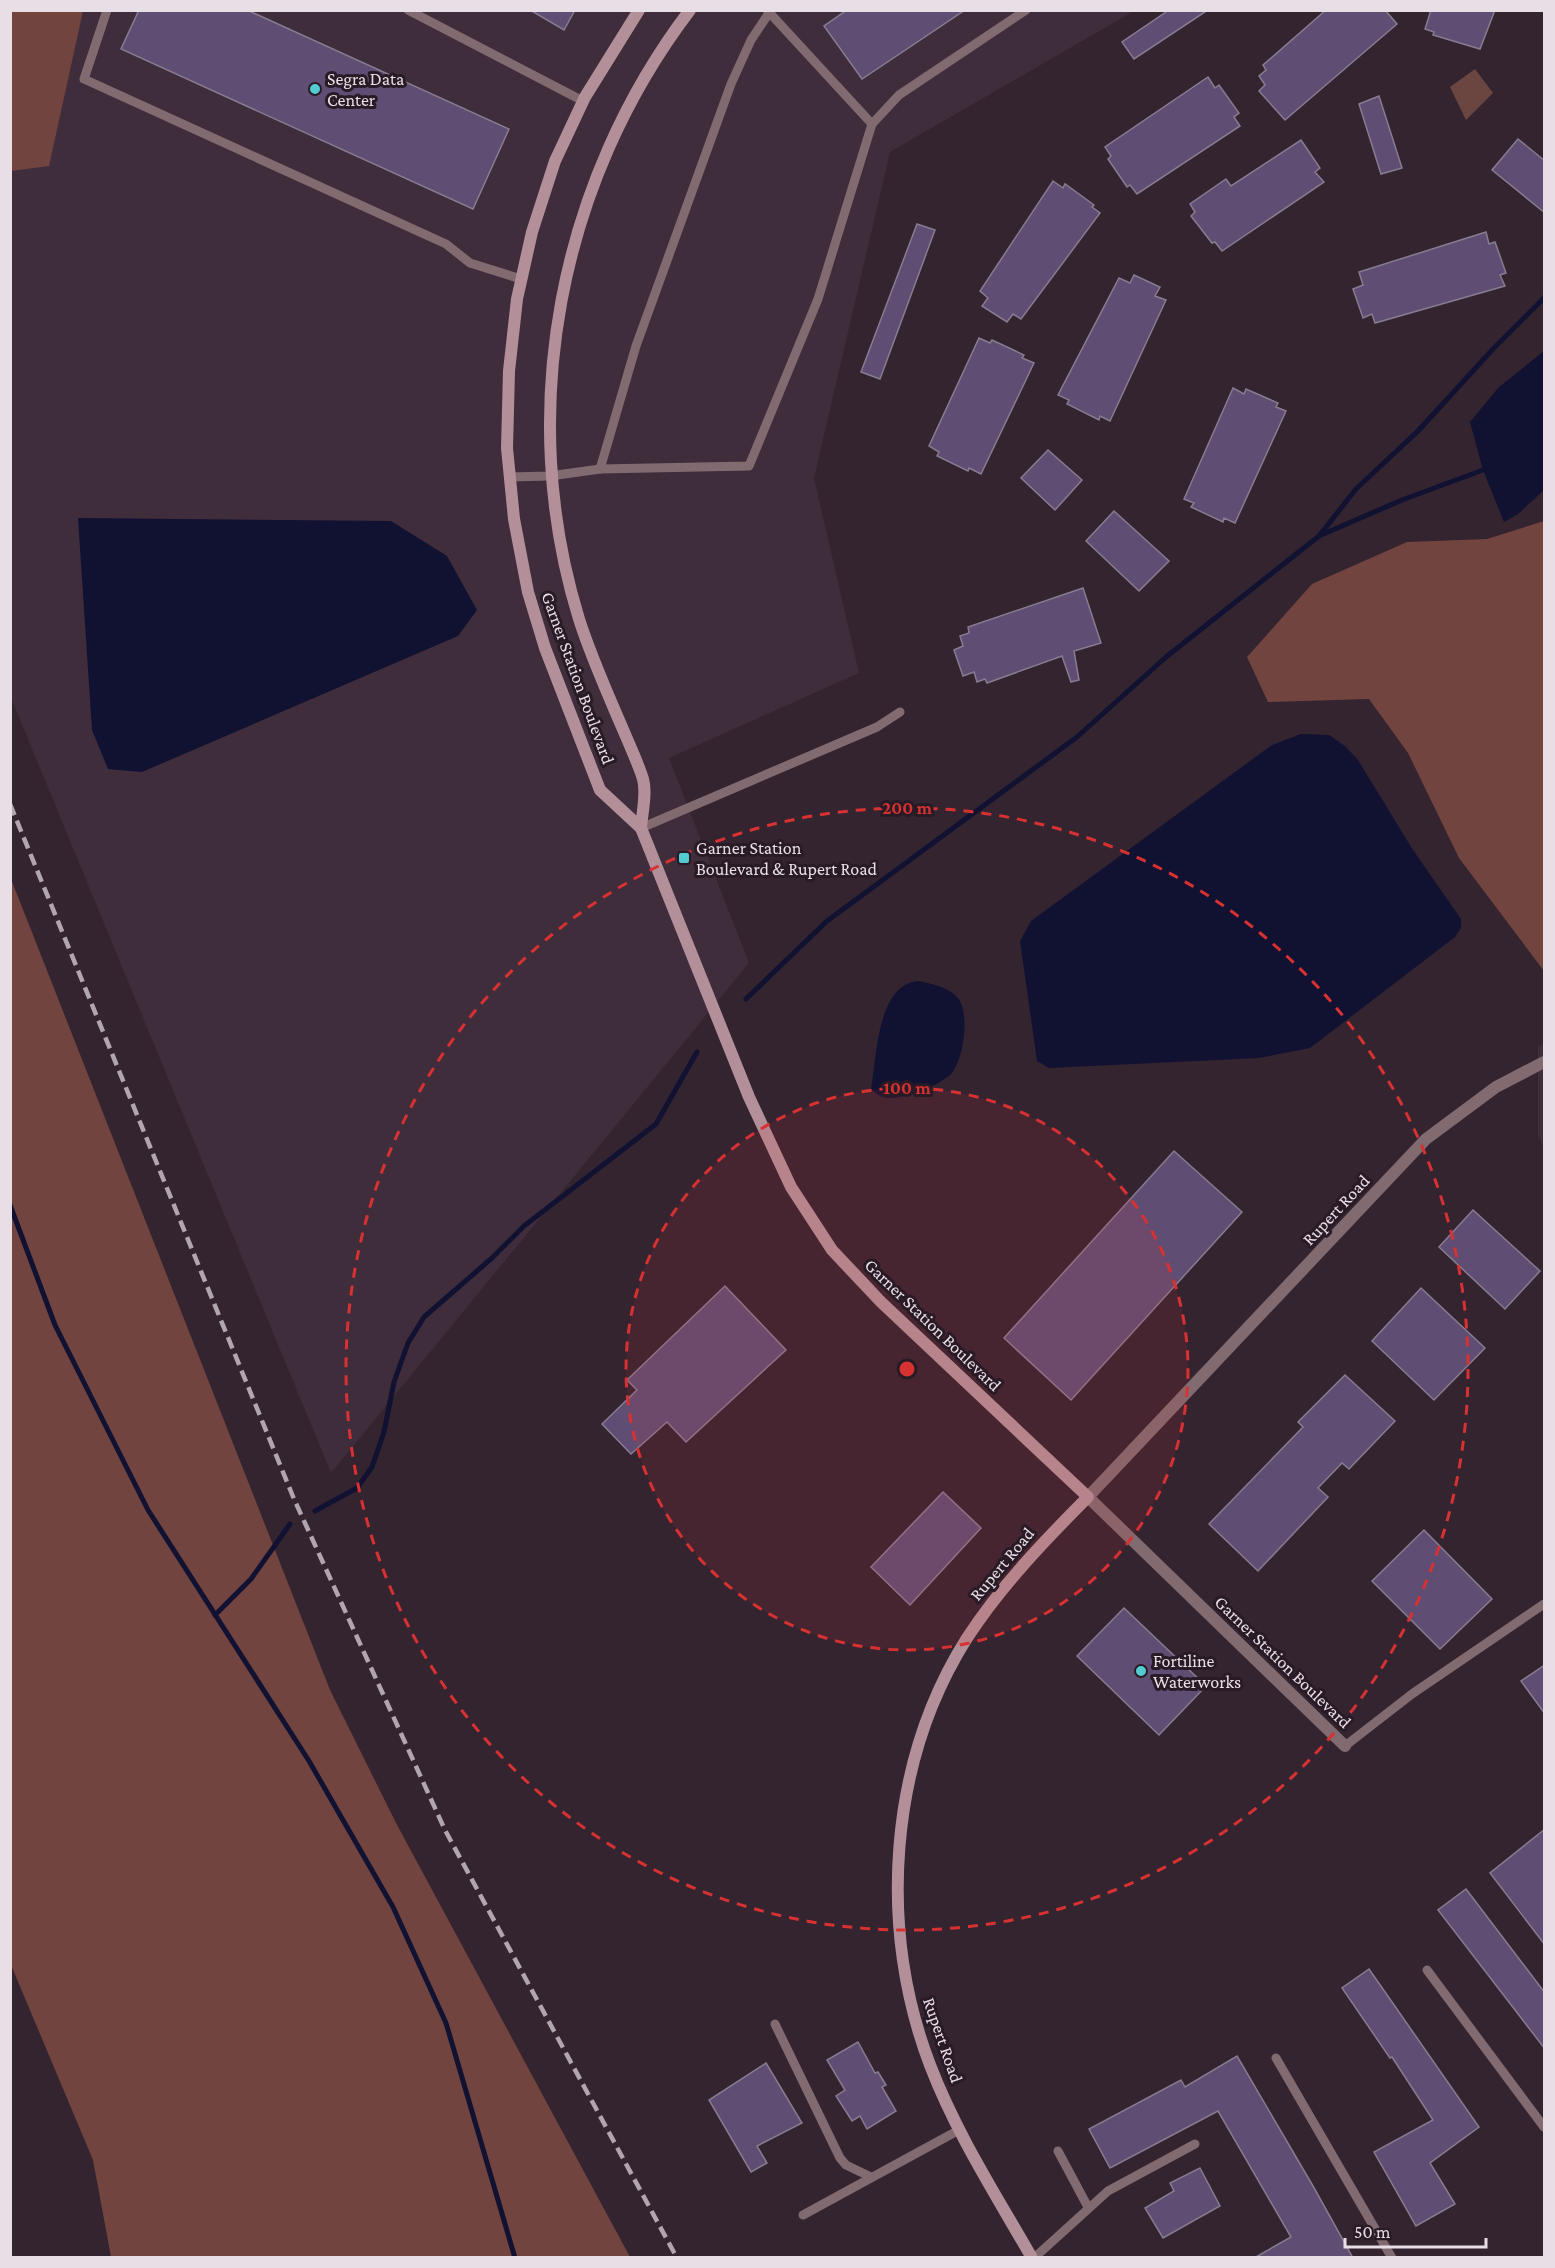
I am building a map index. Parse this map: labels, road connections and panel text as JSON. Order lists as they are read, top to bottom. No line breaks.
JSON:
{"streets":{"street":["Garner Station Boulevard","Rupert Road"]},"crossings":[["Garner Station Boulevard","Rupert Road"]],"places":{"other":["Segra Data Center","Fortiline Waterworks"],"transit":["Garner Station Boulevard & Rupert Road"]},"scale_bar":"50 m","rings":["200 m","100 m"]}
